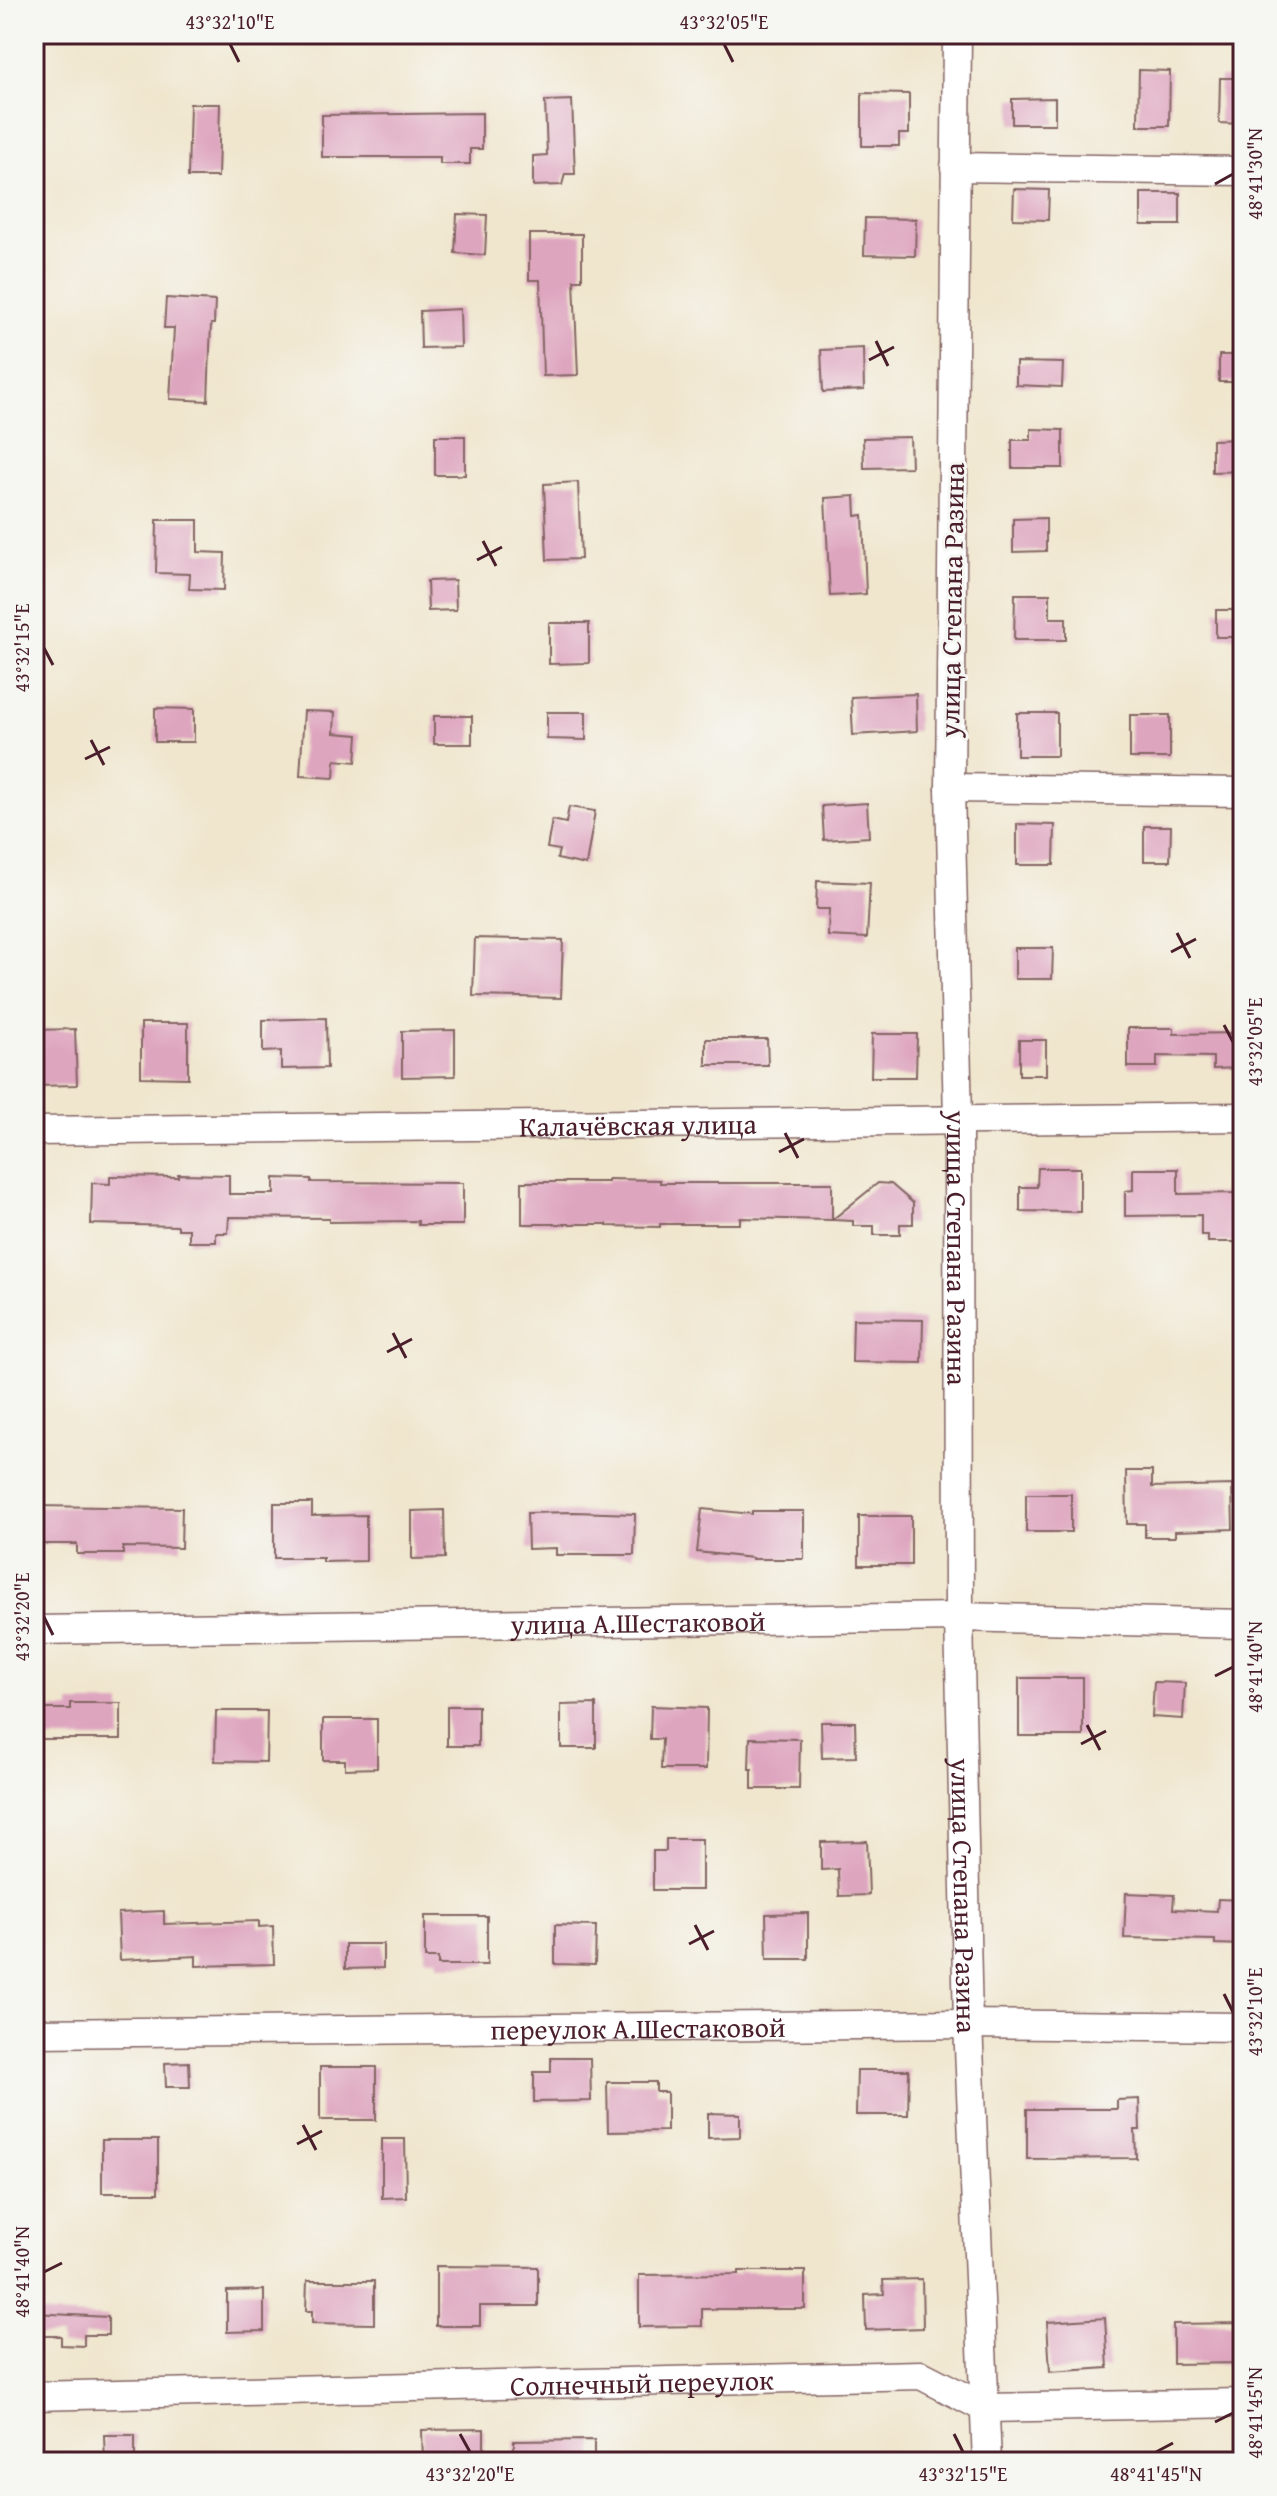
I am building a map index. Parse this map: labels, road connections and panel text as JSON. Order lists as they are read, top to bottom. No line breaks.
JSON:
{"streets":{"street":["улица Степана Разина","Калачёвская улица","улица А.Шестаковой","переулок А.Шестаковой","Солнечный переулок"]},"crossings":[["улица Степана Разина","Калачёвская улица"],["улица Степана Разина","улица А.Шестаковой"],["улица Степана Разина","переулок А.Шестаковой"],["улица Степана Разина","Солнечный переулок"]],"coordinates":["43°32'10\"E","43°32'05\"E","48°41'30\"N","43°32'15\"E","43°32'20\"E","48°41'40\"N","48°41'45\"N"]}
